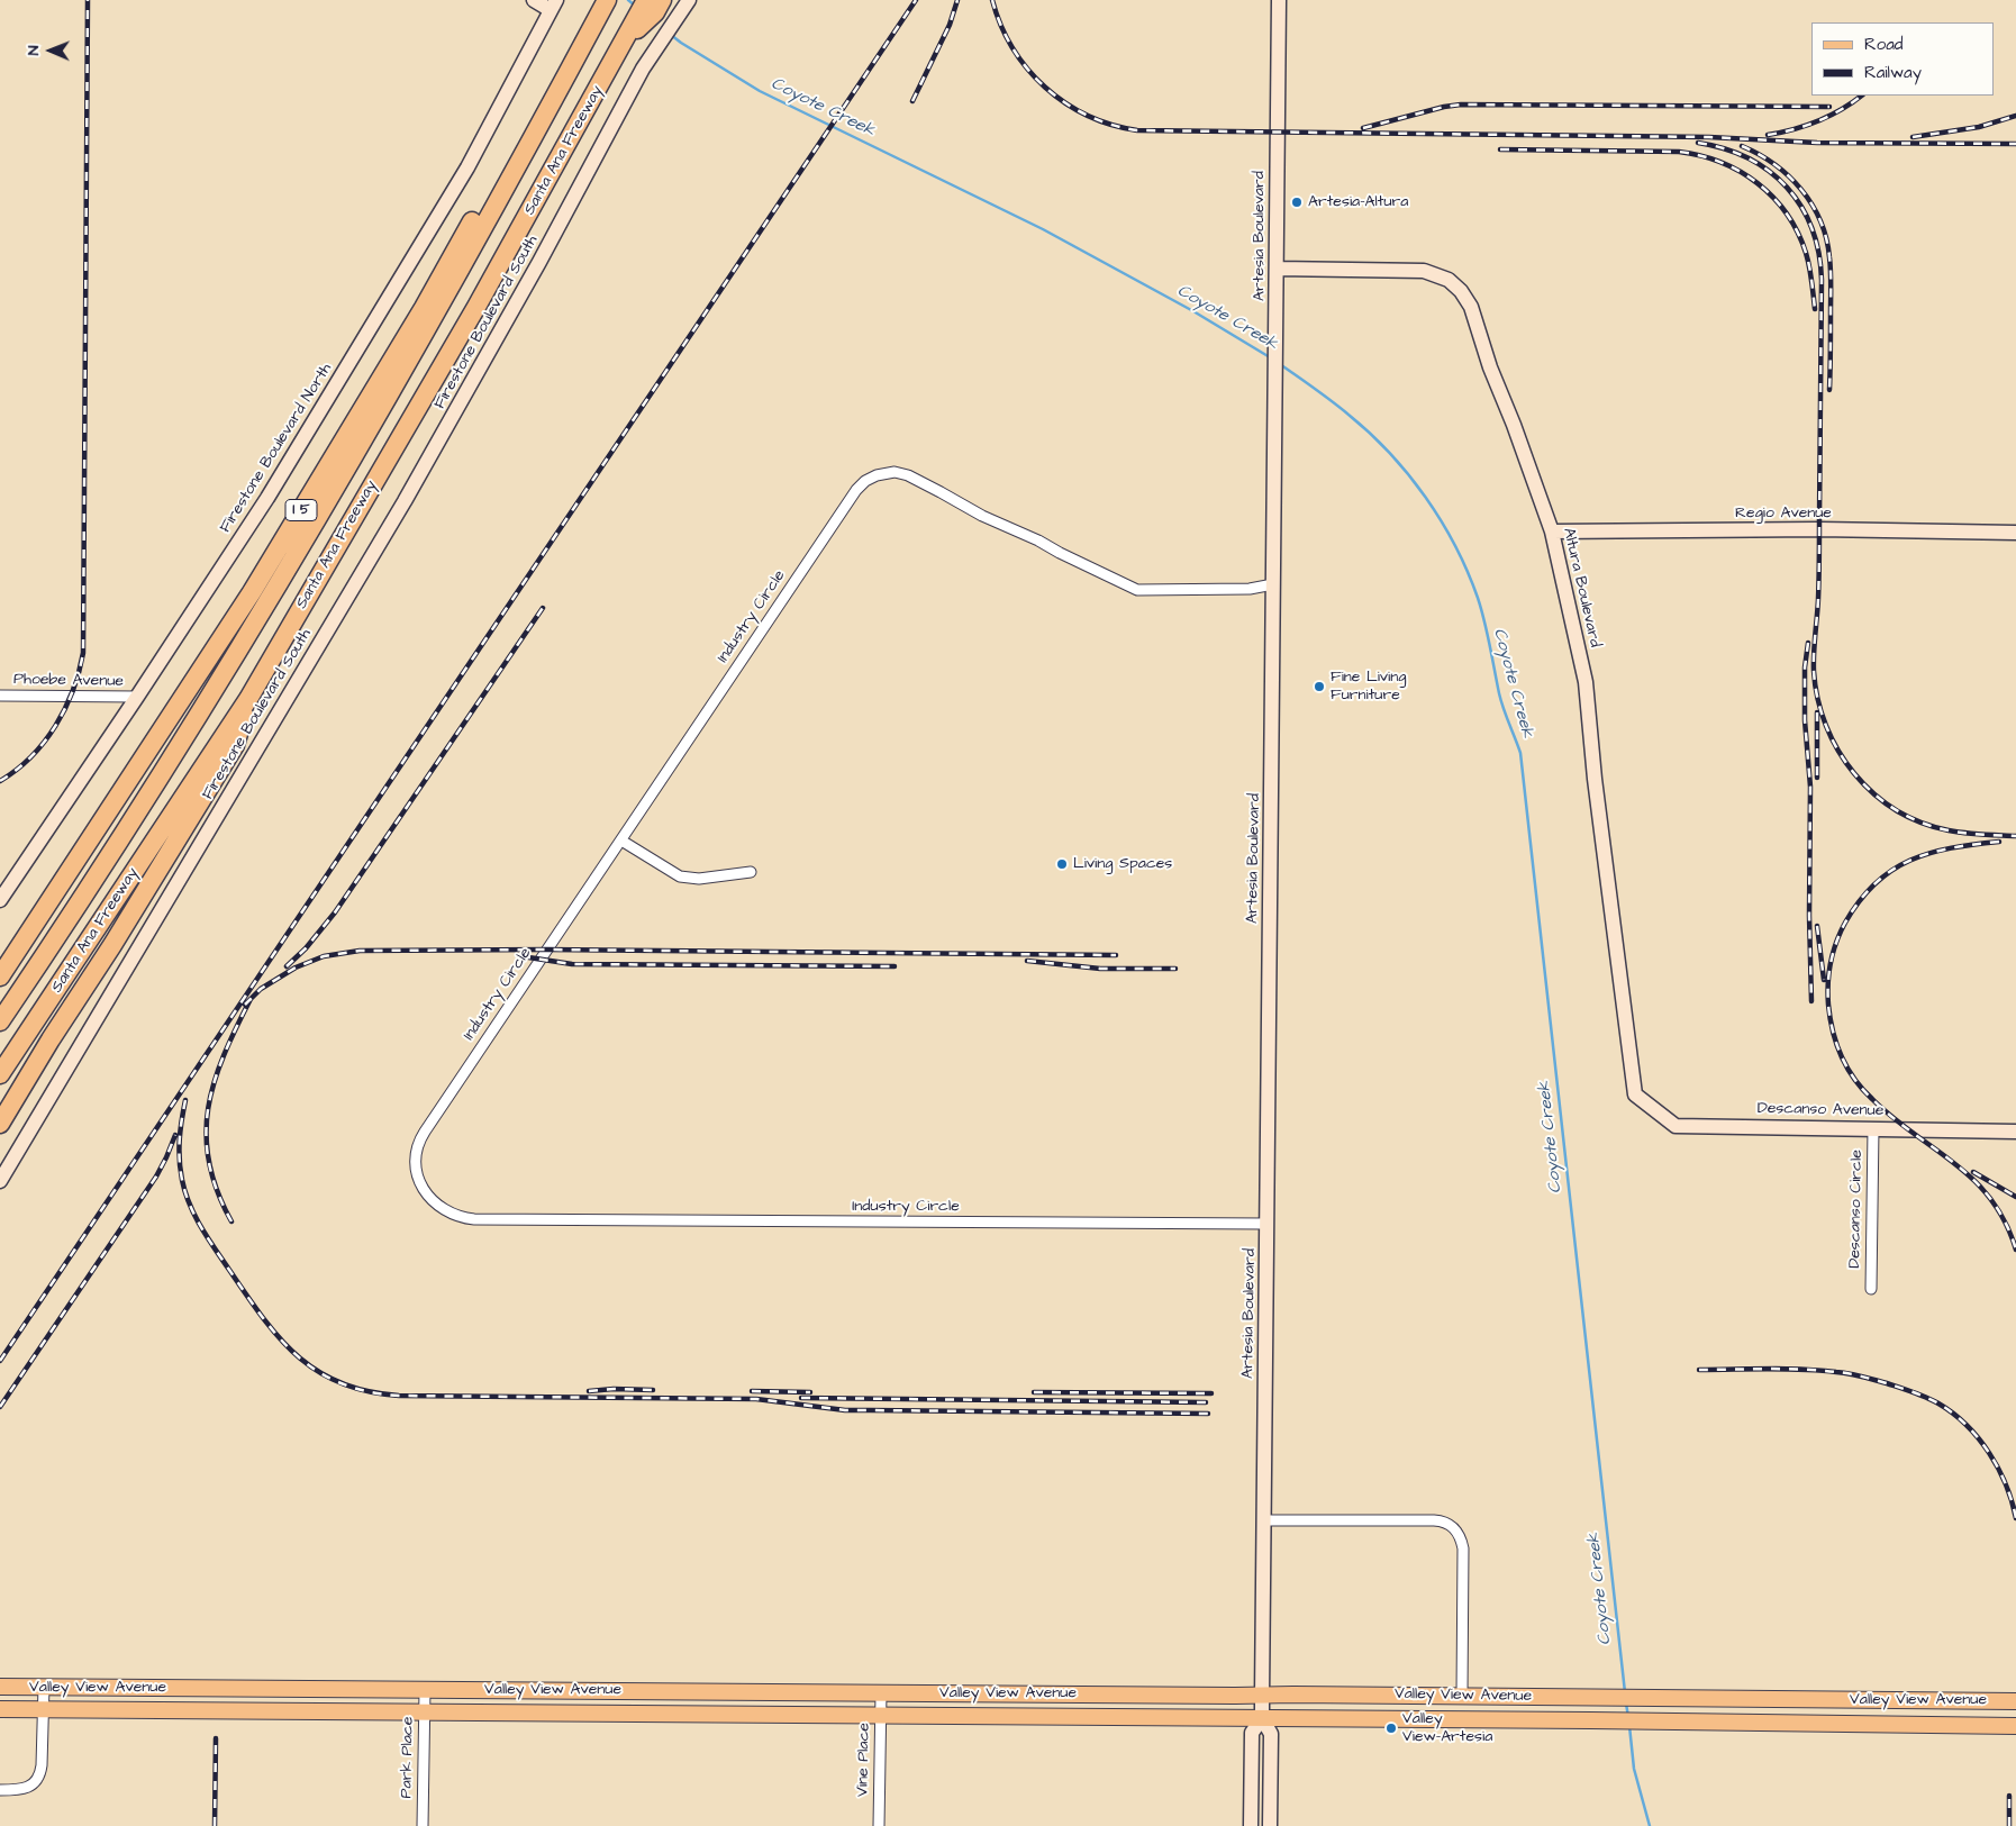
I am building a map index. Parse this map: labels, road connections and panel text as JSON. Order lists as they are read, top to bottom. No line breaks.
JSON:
{"streets":{"highway":["Santa Ana Freeway","I 5"],"main road":["Valley View Avenue"],"street":["Artesia Boulevard","Firestone Boulevard South","Firestone Boulevard North","Regio Avenue","Altura Boulevard","Industry Circle","Phoebe Avenue","Descanso Avenue","Descanso Circle","Park Place","Vine Place"]},"crossings":[["Artesia Boulevard","Altura Boulevard"],["Artesia Boulevard","Industry Circle"],["Artesia Boulevard","Valley View Avenue"],["Firestone Boulevard North","Phoebe Avenue"],["Regio Avenue","Altura Boulevard"],["Altura Boulevard","Descanso Avenue"],["Descanso Avenue","Descanso Circle"],["Valley View Avenue","Park Place"],["Valley View Avenue","Vine Place"]],"water":["Coyote Creek"],"places":["Artesia-Altura","Fine Living Furniture","Living Spaces","Valley View-Artesia"],"legend":["Road","Railway"],"north":"left"}
